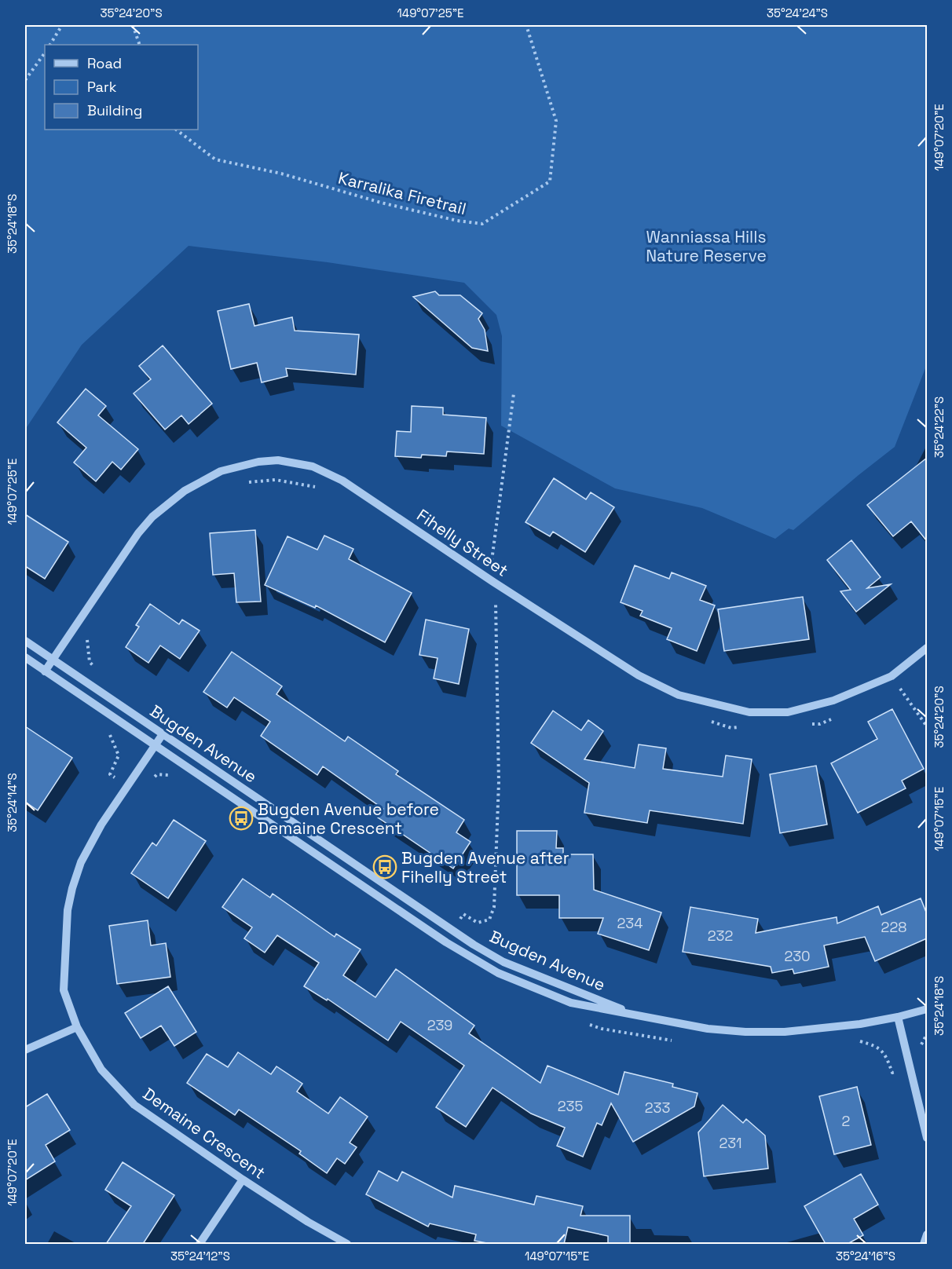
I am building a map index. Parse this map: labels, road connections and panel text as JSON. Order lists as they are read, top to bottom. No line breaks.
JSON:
{"streets":{"street":["Fihelly Street","Bugden Avenue","Demaine Crescent"],"path":["Karralika Firetrail"]},"crossings":[["Fihelly Street","Bugden Avenue"],["Bugden Avenue","Demaine Crescent"]],"parks":["Wanniassa Hills Nature Reserve"],"places":{"bus stop":["Bugden Avenue before Demaine Crescent","Bugden Avenue after Fihelly Street"]},"house_numbers":["234","228","232","230","239","235","233","2","231"],"legend":["Road","Park","Building"],"coordinates":["35°24'20\"S","149°07'25\"E","35°24'24\"S","149°07'20\"E","35°24'18\"S","35°24'22\"S","35°24'14\"S","149°07'15\"E","35°24'12\"S","35°24'16\"S"]}
